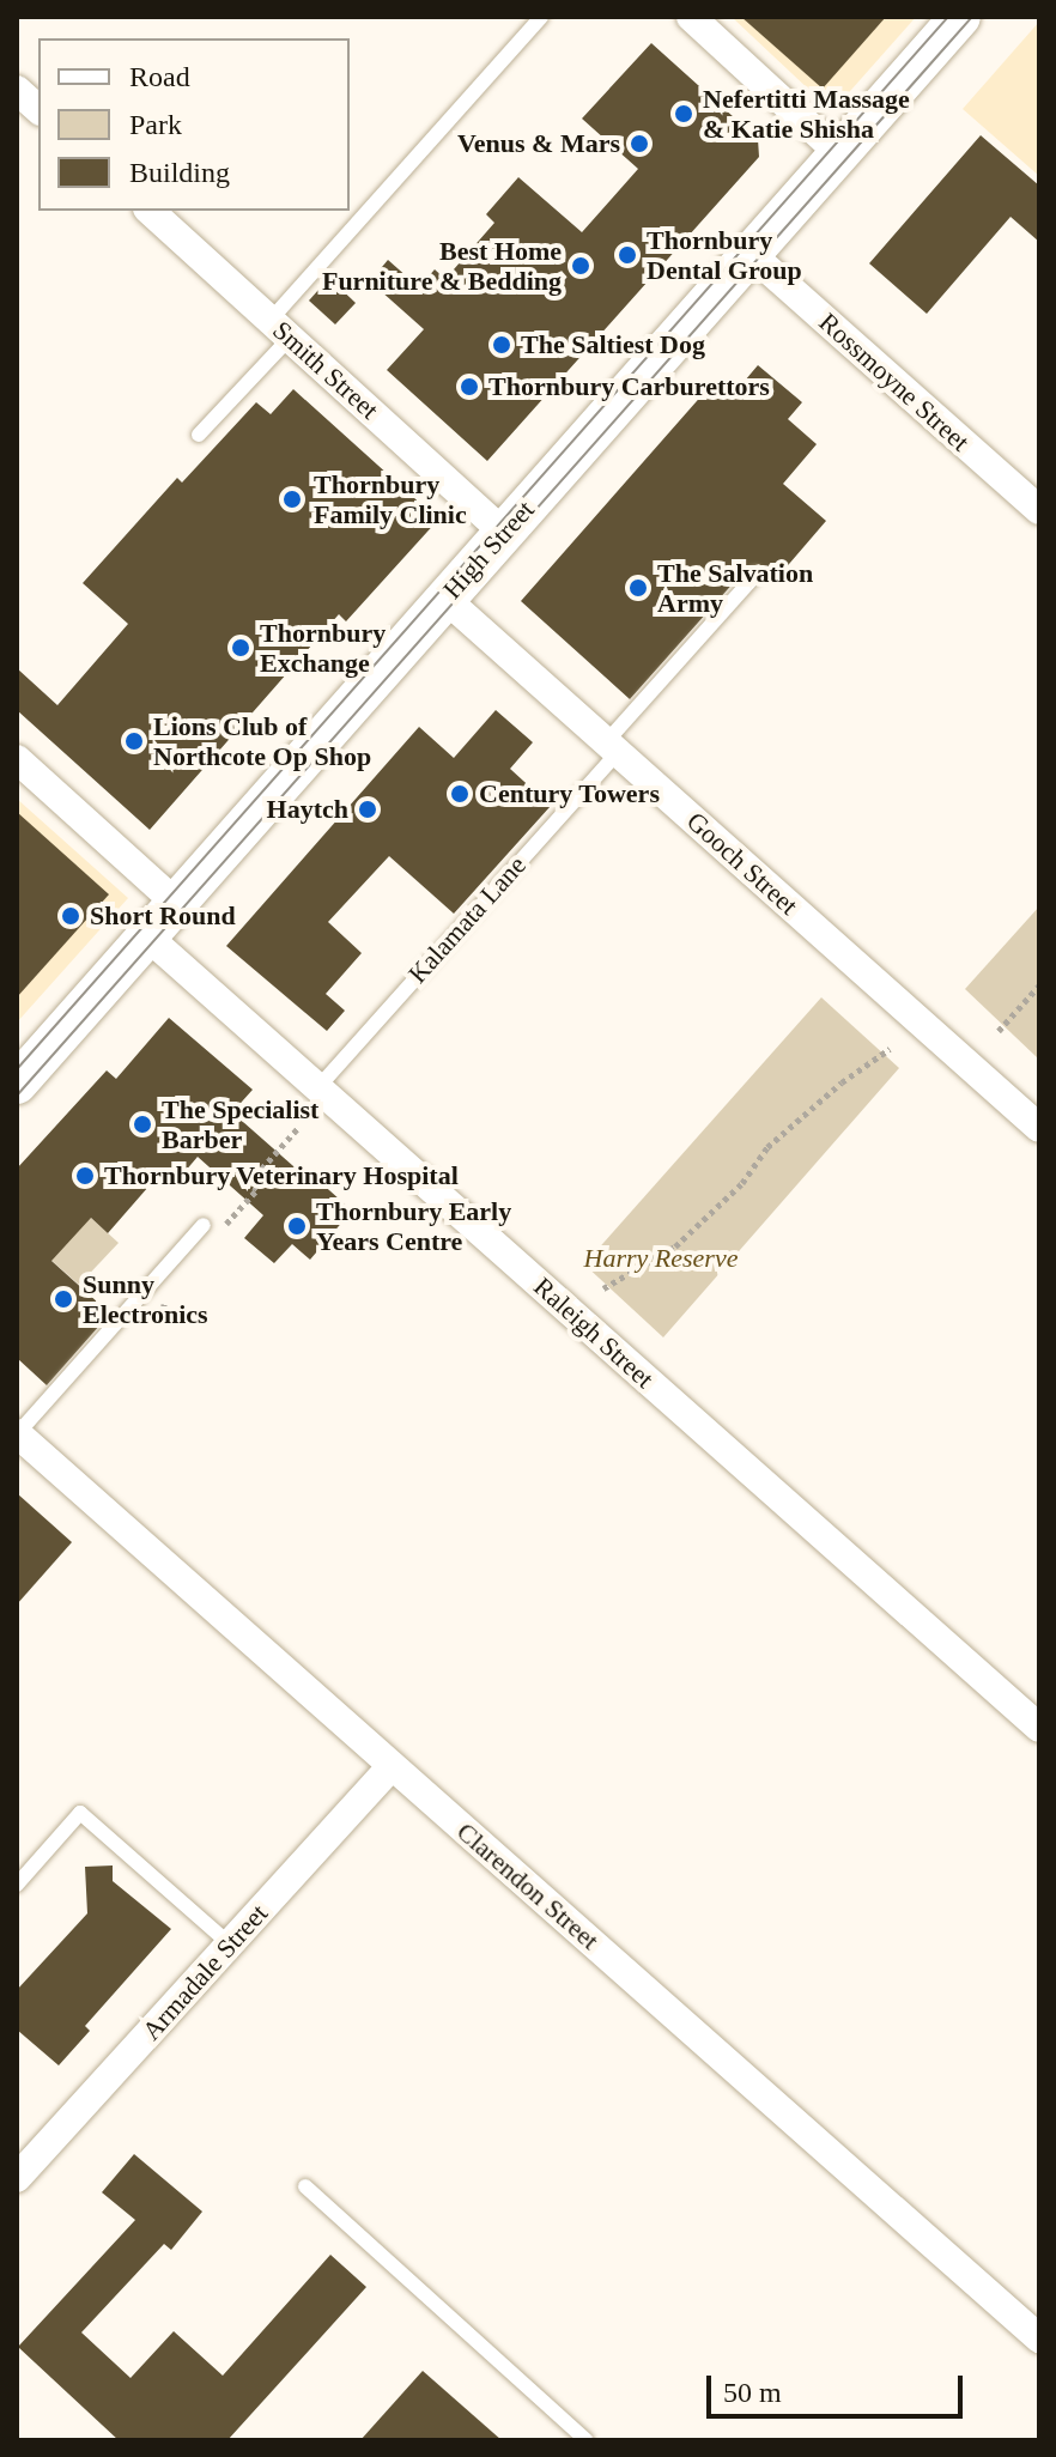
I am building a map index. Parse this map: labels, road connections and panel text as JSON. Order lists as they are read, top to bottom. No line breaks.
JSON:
{"streets":{"main road":["High Street"],"street":["Smith Street","Rossmoyne Street","Gooch Street","Raleigh Street","Clarendon Street","Armadale Street"],"lane":["Kalamata Lane"]},"crossings":[["Smith Street","High Street"],["Rossmoyne Street","High Street"],["High Street","Gooch Street"],["High Street","Raleigh Street"],["Gooch Street","Kalamata Lane"],["Kalamata Lane","Raleigh Street"],["Clarendon Street","Armadale Street"]],"parks":["Harry Reserve"],"places":["Nefertitti Massage & Katie Shisha","Venus & Mars","Thornbury Dental Group","Best Home Furniture & Bedding","The Saltiest Dog","Thornbury Carburettors","Thornbury Family Clinic","The Salvation Army","Thornbury Exchange","Lions Club of Northcote Op Shop","Century Towers","Haytch","Short Round","The Specialist Barber","Thornbury Veterinary Hospital","Thornbury Early Years Centre","Sunny Electronics"],"legend":["Road","Park","Building"],"scale_bar":"50 m"}
